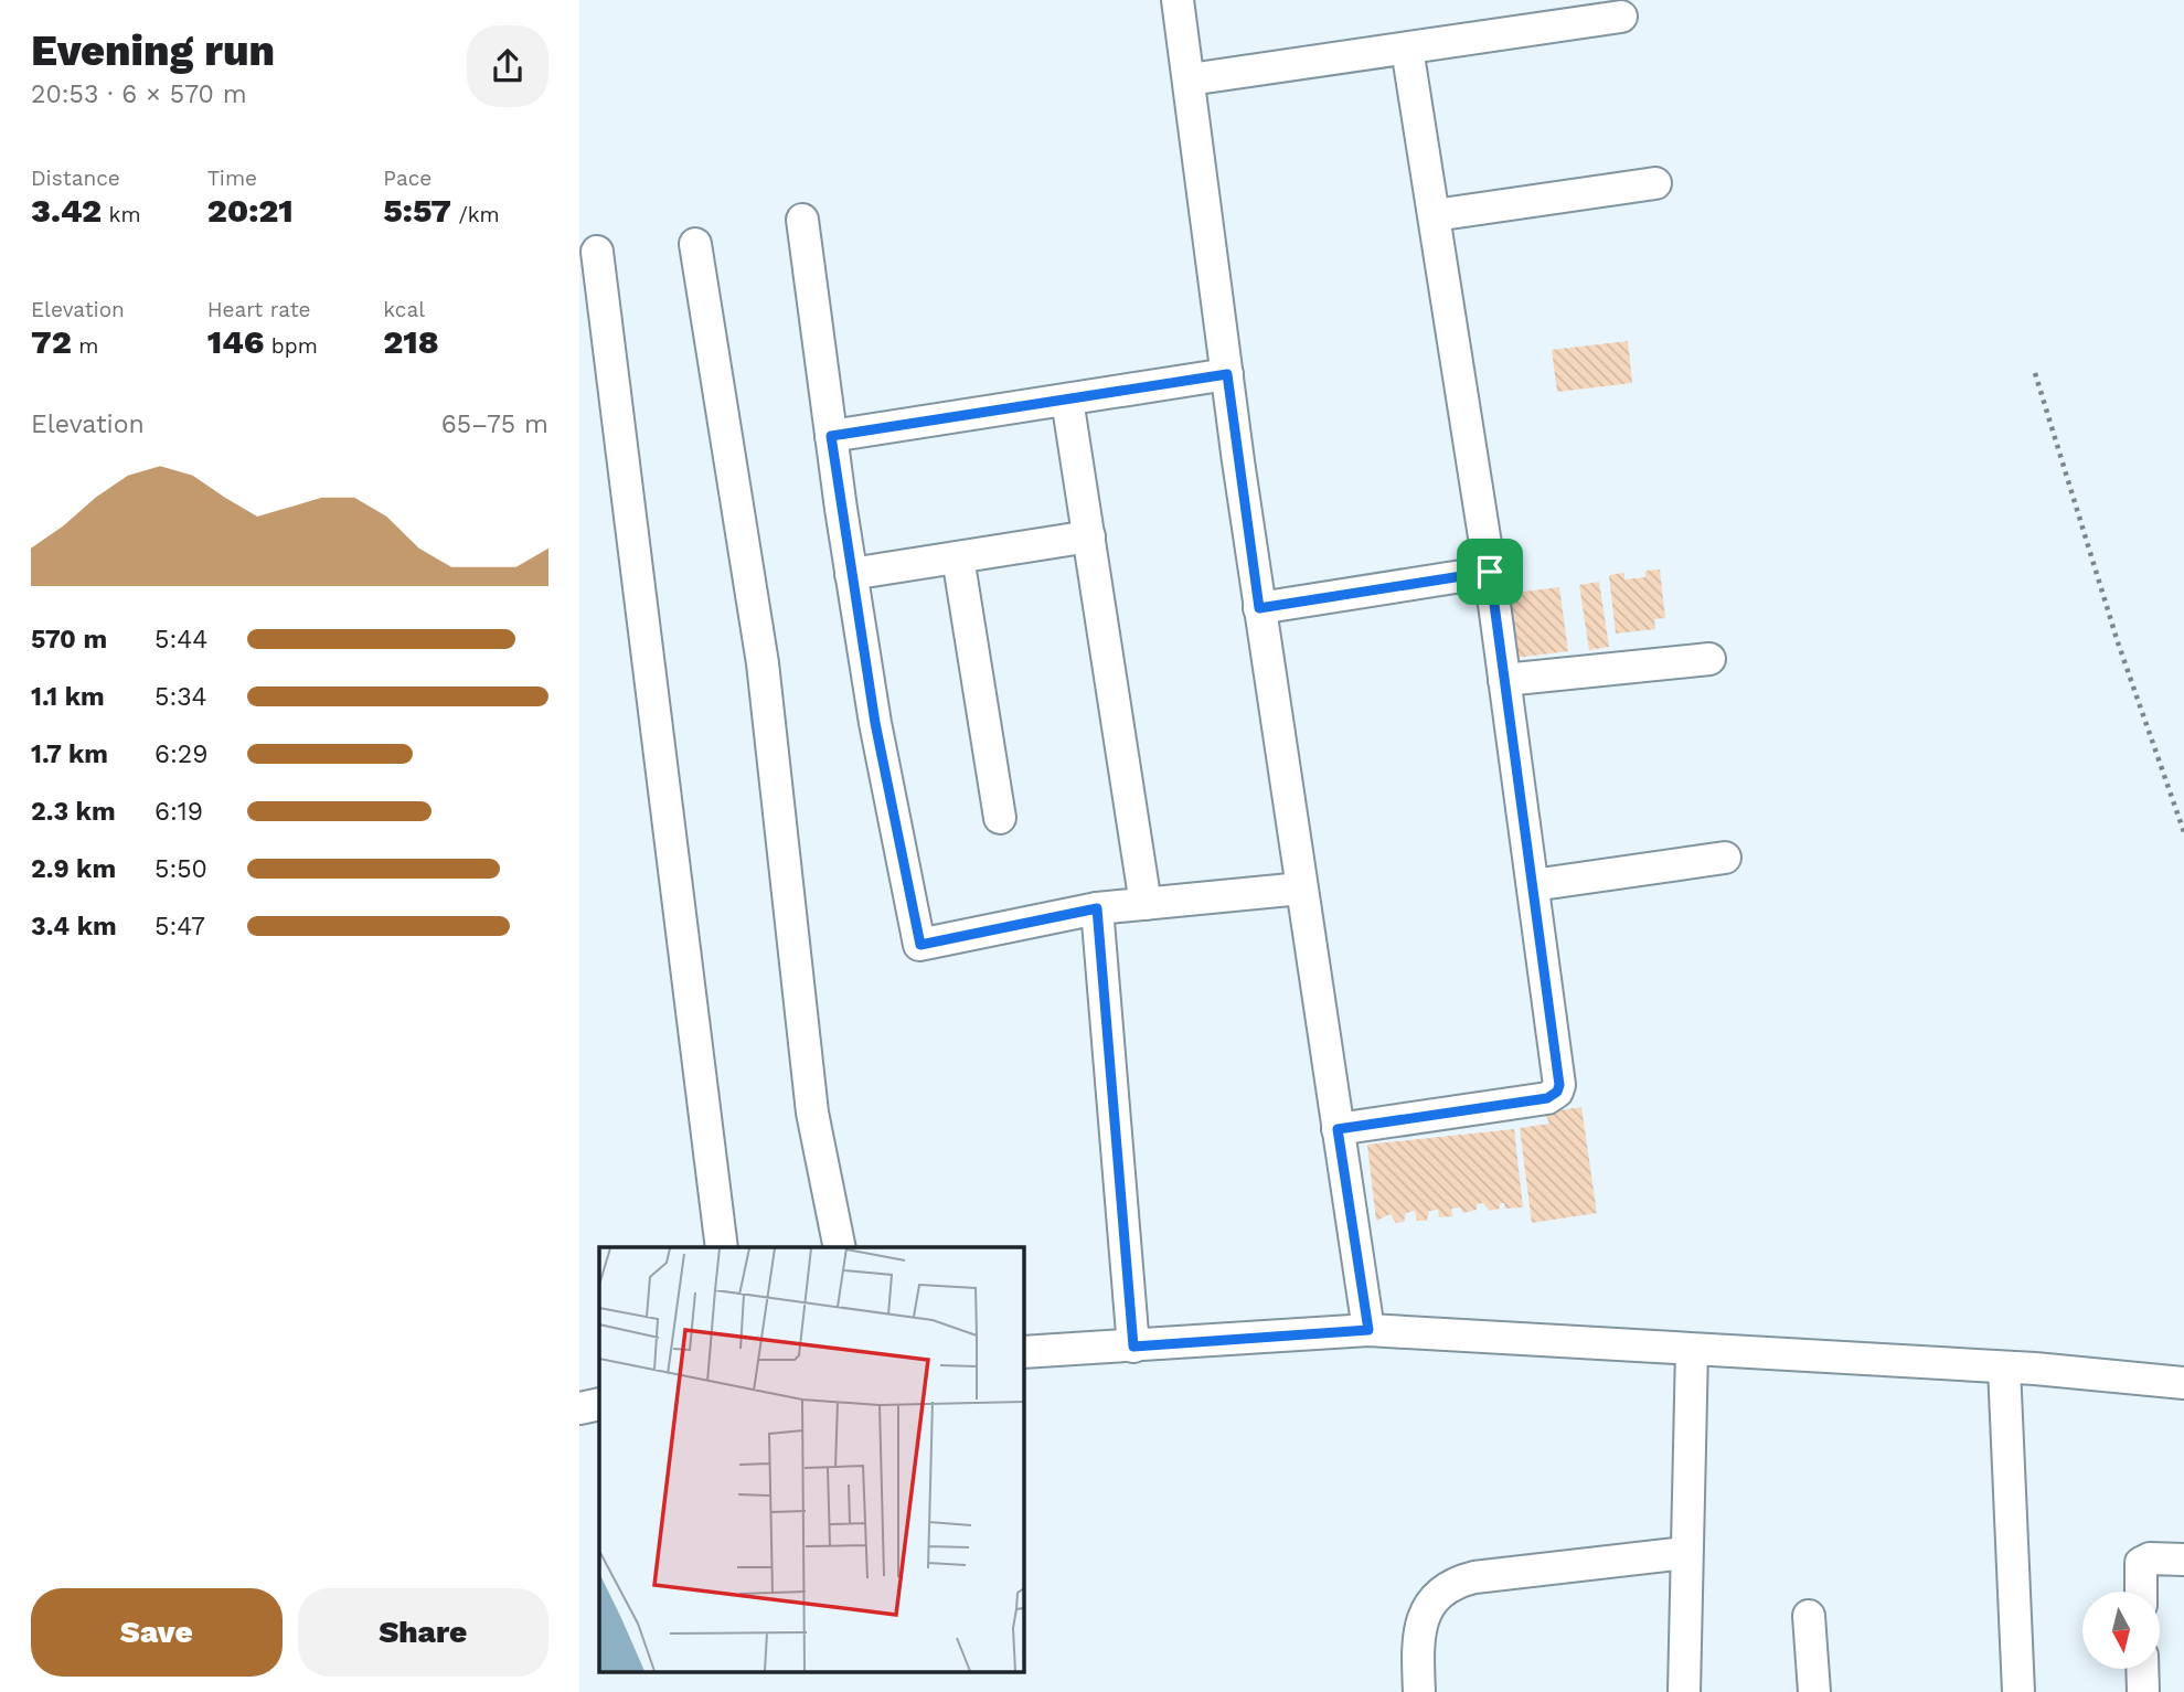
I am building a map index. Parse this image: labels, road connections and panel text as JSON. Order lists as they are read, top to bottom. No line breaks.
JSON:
{"north":"bottom","page":{"heading":["Evening run","20:53 · 6 × 570 m"],"stats":[["Distance","3.42 km"],["Time","20:21"],["Pace","5:57 /km"],["Elevation","72 m"],["Heart rate","146 bpm"],["kcal","218"]],"chart":["Elevation","65–75 m"],"list":[{"name":"570 m","note":"5:44"},{"name":"1.1 km","note":"5:34"},{"name":"1.7 km","note":"6:29"},{"name":"2.3 km","note":"6:19"},{"name":"2.9 km","note":"5:50"},{"name":"3.4 km","note":"5:47"}],"buttons":["Save","Share"]}}
